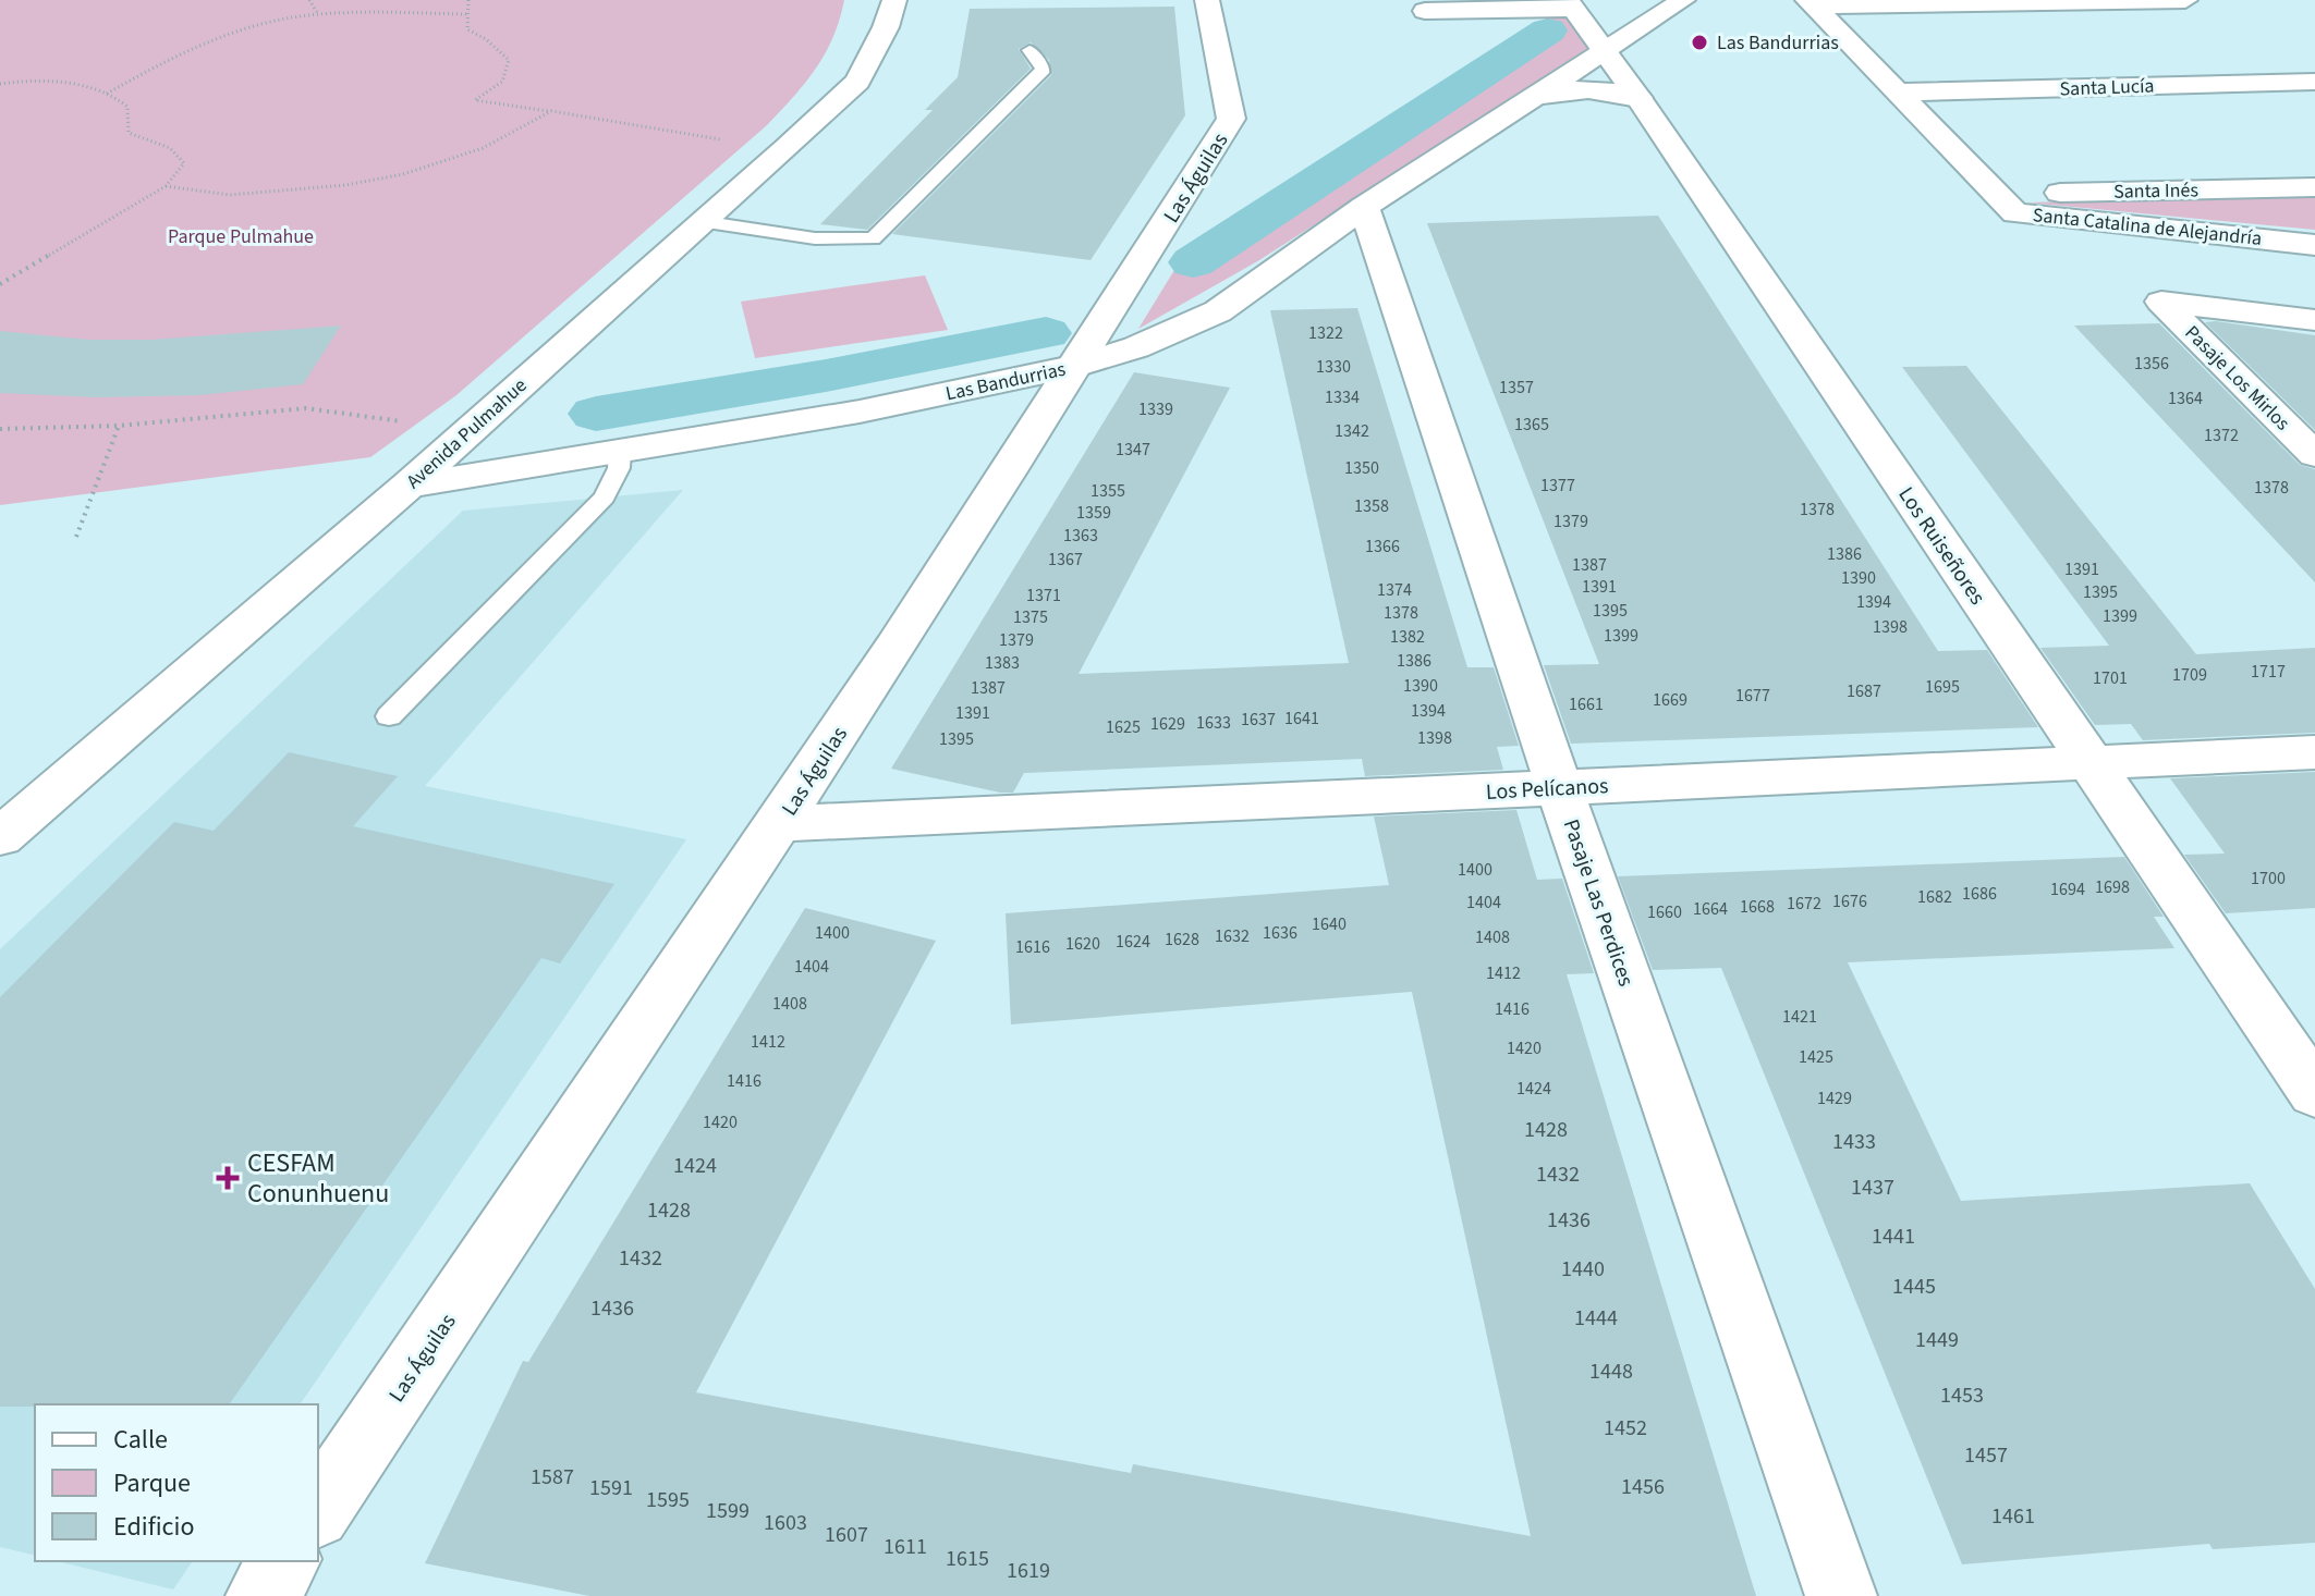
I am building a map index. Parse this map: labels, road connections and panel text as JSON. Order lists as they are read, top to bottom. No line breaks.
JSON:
{"streets":{"street":["Santa Lucía","Las Águilas","Santa Inés","Santa Catalina de Alejandría","Pasaje Los Mirlos","Las Bandurrias","Avenida Pulmahue","Los Ruiseñores","Los Pelícanos","Pasaje Las Perdices"]},"crossings":[["Santa Lucía","Santa Catalina de Alejandría"],["Las Águilas","Las Bandurrias"],["Las Águilas","Los Pelícanos"],["Santa Inés","Santa Catalina de Alejandría"],["Las Bandurrias","Avenida Pulmahue"],["Las Bandurrias","Los Ruiseñores"],["Las Bandurrias","Pasaje Las Perdices"],["Los Ruiseñores","Los Pelícanos"],["Los Pelícanos","Pasaje Las Perdices"]],"parks":["Parque Pulmahue"],"places":{"other":["Las Bandurrias"],"health":["CESFAM Conunhuenu"]},"house_numbers":["1322","1356","1330","1357","1334","1364","1339","1365","1342","1372","1347","1350","1377","1378","1355","1358","1378","1359","1379","1363","1366","1386","1367","1387","1391","1390","1391","1374","1395","1371","1394","1395","1378","1399","1375","1398","1399","1382","1379","1386","1383","1717","1709","1701","1390","1695","1387","1687","1677","1669","1661","1394","1391","1641","1637","1633","1629","1625","1398","1395","1400","1700","1698","1694","1686","1682","1676","1404","1672","1668","1664","1660","1640","1400","1636","1632","1408","1628","1624","1620","1616","1404","1412","1408","1416","1421","1412","1420","1425","1416","1424","1429","1420","1428","1433","1424","1432","1437","1428","1436","1441","1432","1440","1445","1436","1444","1449","1448","1453","1452","1457","1587","1456","1591","1595","1599","1461","1603","1607","1611","1615","1619"],"legend":["Calle","Parque","Edificio"]}
